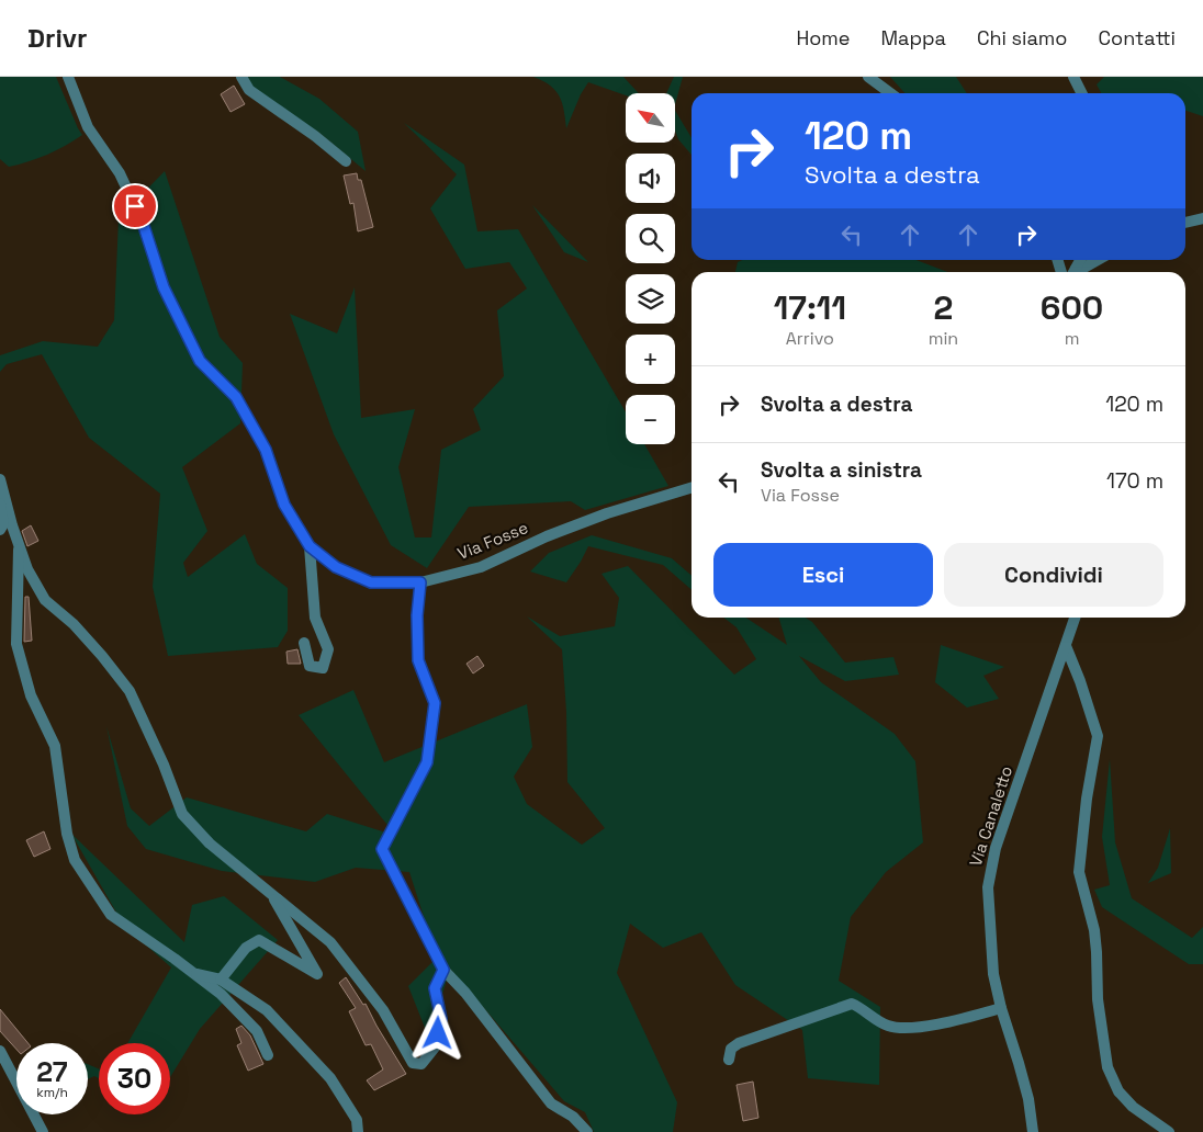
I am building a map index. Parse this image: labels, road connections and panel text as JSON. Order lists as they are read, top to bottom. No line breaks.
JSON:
{"streets":{"street":["Via Fosse","Via Canaletto"]},"north":"top left","page":{"header":"Drivr","nav":["Home","Mappa","Chi siamo","Contatti"],"map_buttons":["+","−"],"turn":["120 m","Svolta a destra"],"eta":["17:11","Arrivo","2","min","600","m"],"list":[{"name":"Svolta a destra","value":"120 m"},{"name":"Svolta a sinistra","note":"Via Fosse","value":"170 m"}],"buttons":["Esci","Condividi"],"speed":"27 km/h","limit":"30"}}
